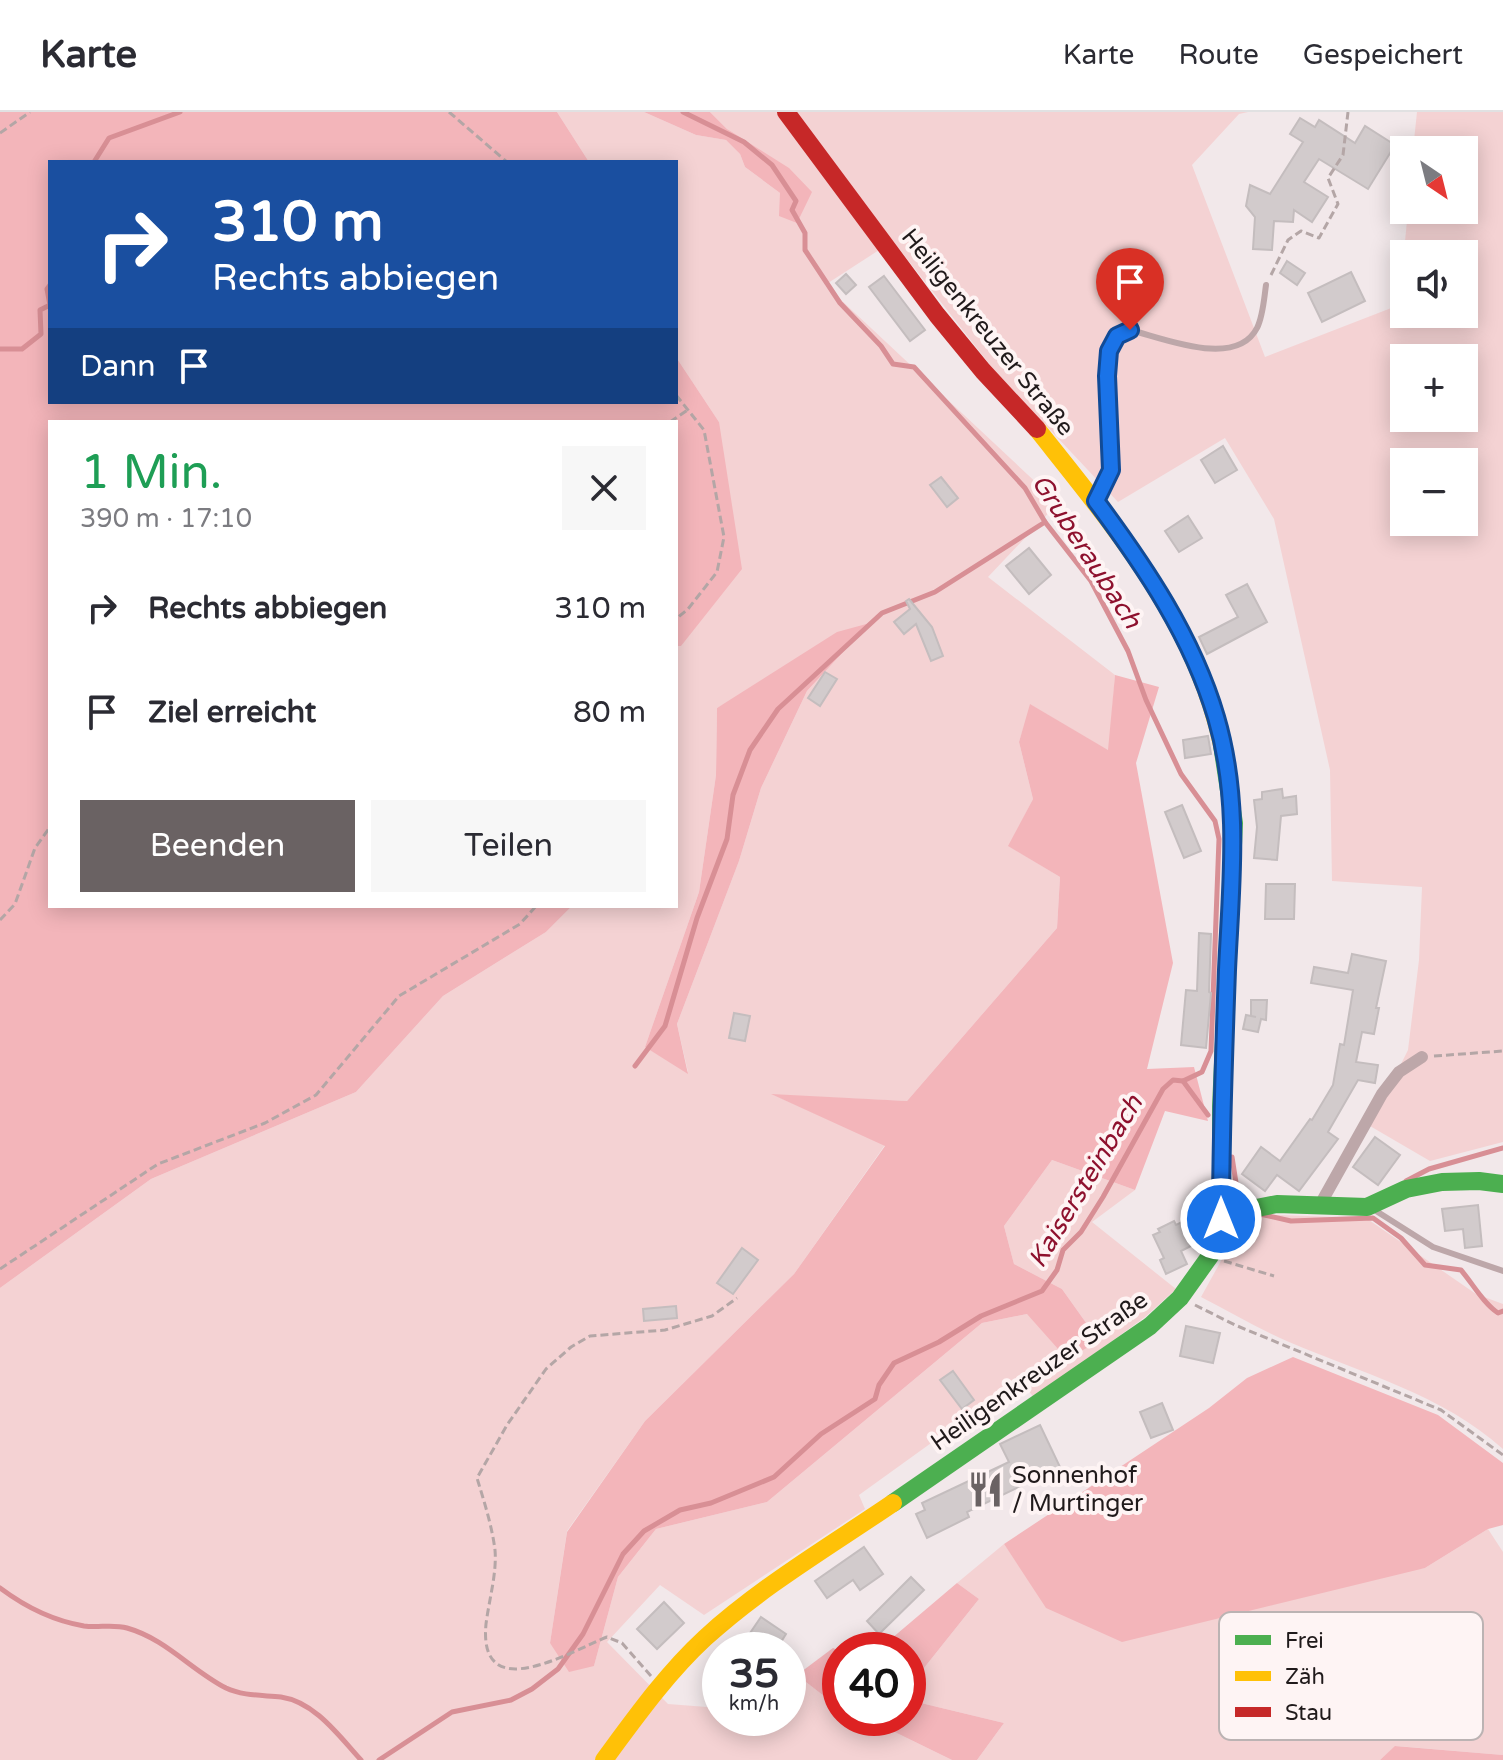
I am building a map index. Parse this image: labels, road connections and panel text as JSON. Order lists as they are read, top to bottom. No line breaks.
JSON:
{"streets":{"street":["Heiligenkreuzer Straße"]},"water":["Gruberaubach","Kaisersteinbach"],"places":{"restaurant":["Sonnenhof / Murtinger"]},"legend":["Frei","Zäh","Stau"],"north":"bottom right","page":{"header":"Karte","nav":["Karte","Route","Gespeichert"],"map_buttons":["+","−"],"turn":["310 m","Rechts abbiegen"],"then":"Dann","heading":["1 Min.","390 m · 17:10"],"list":[{"name":"Rechts abbiegen","value":"310 m"},{"name":"Ziel erreicht","value":"80 m"}],"buttons":["Beenden","Teilen"],"speed":"35 km/h","limit":"40"}}
